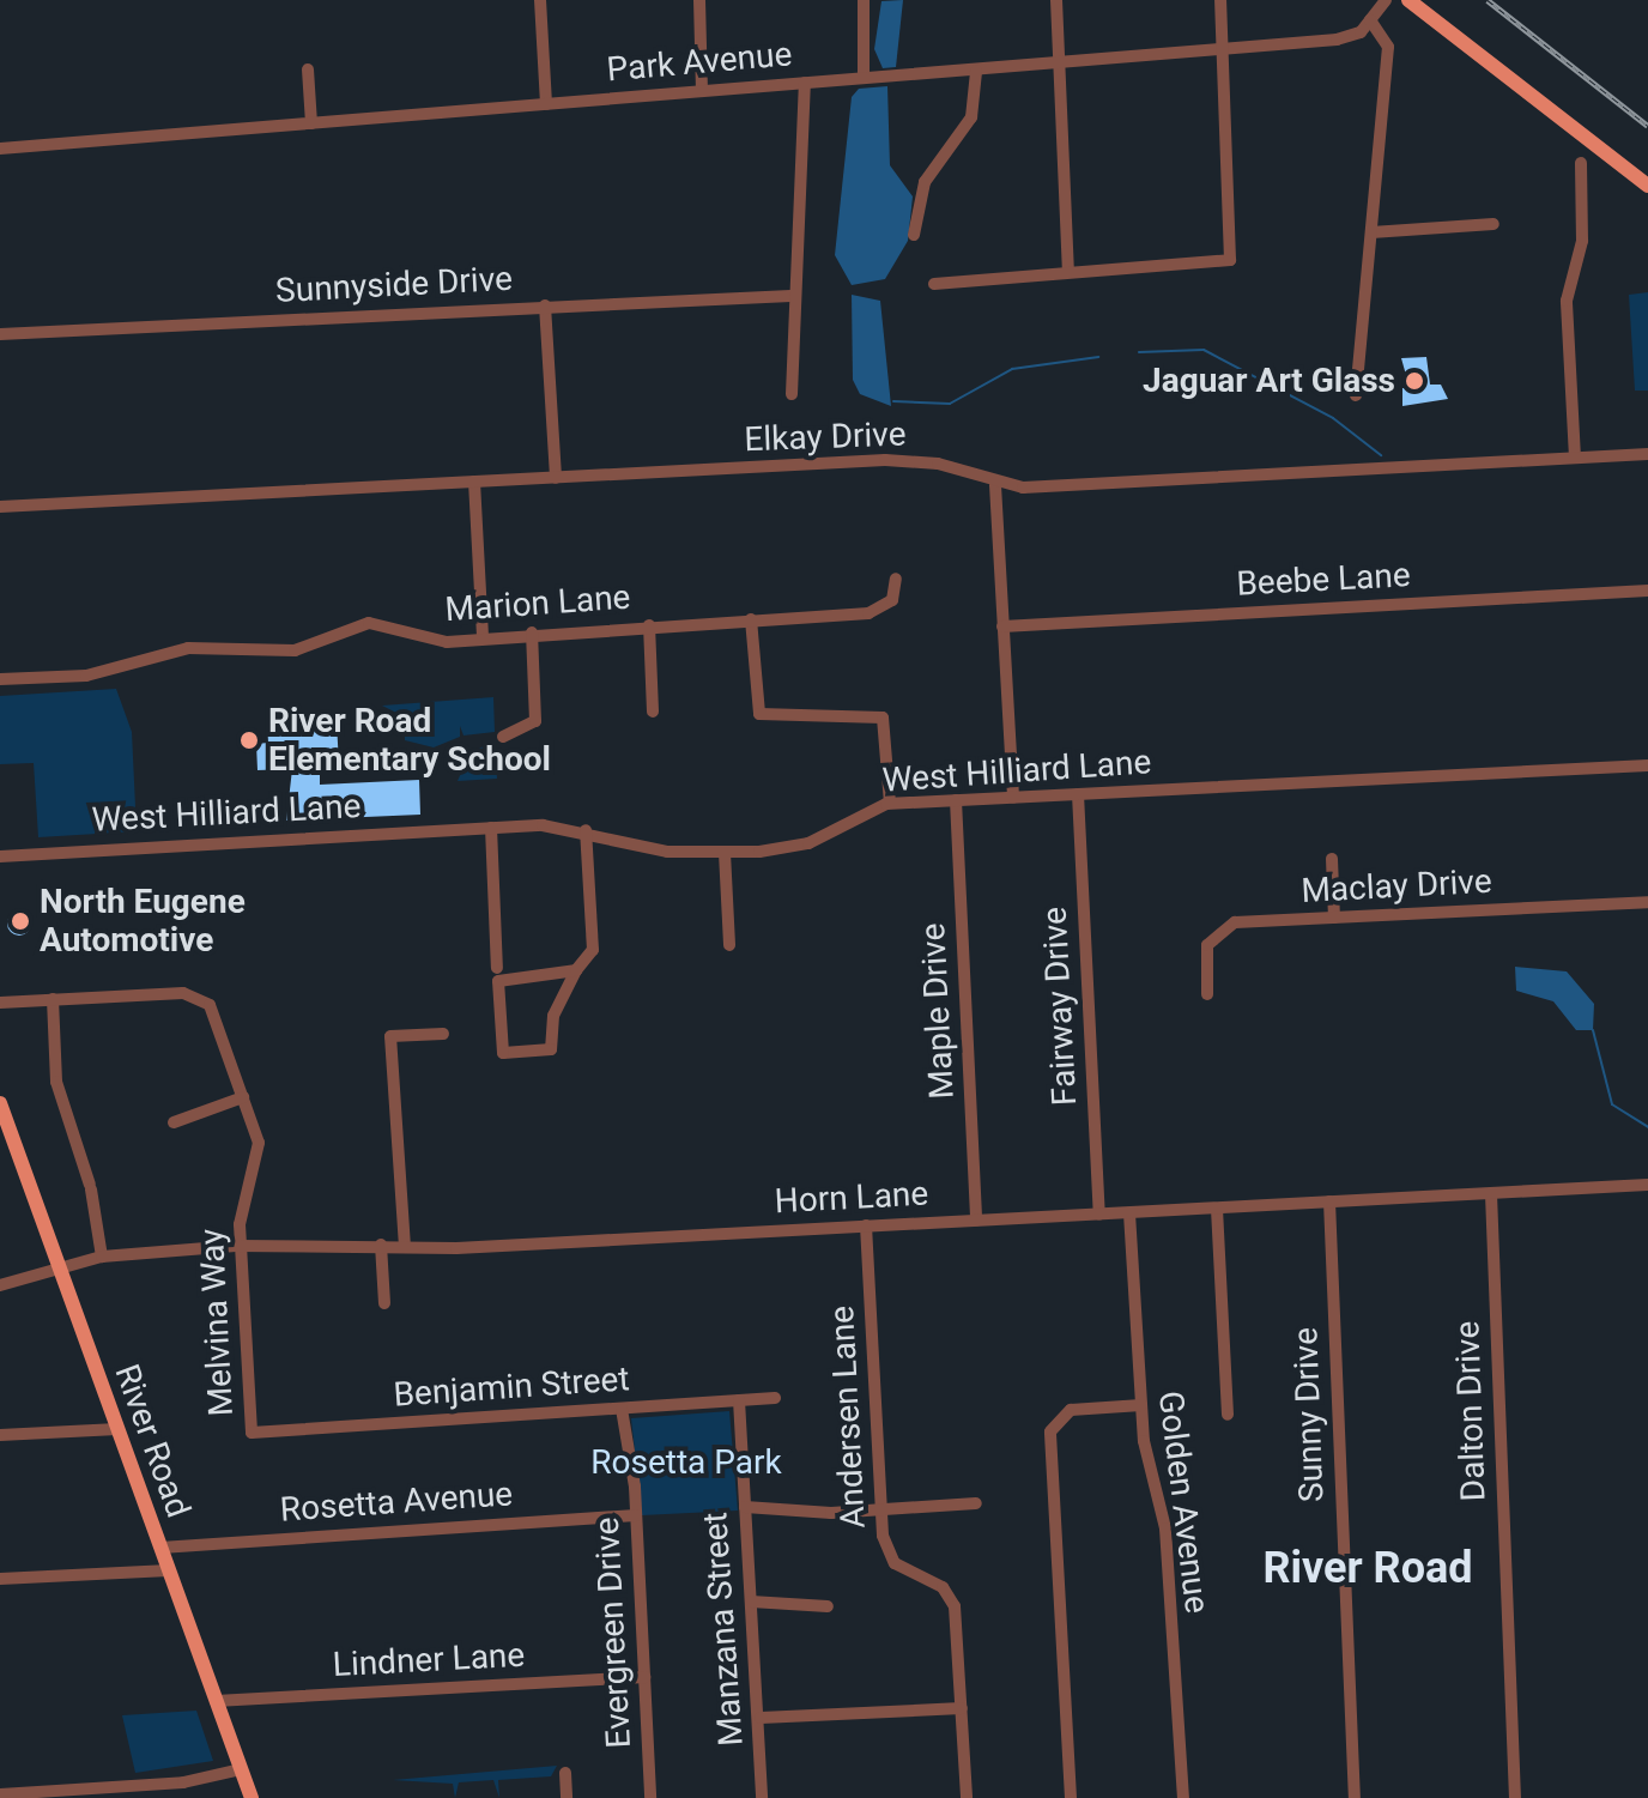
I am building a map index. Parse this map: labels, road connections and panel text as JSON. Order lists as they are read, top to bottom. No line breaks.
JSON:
{"streets":{"main road":["River Road"],"street":["Park Avenue","Sunnyside Drive","Elkay Drive","Beebe Lane","Marion Lane","West Hilliard Lane","Maclay Drive","Fairway Drive","Maple Drive","Horn Lane","Melvina Way","Benjamin Street","Dalton Drive","Sunny Drive","Andersen Lane","Rosetta Avenue","Golden Avenue","Manzana Street","Evergreen Drive","Lindner Lane"]},"crossings":[["West Hilliard Lane","Fairway Drive"],["West Hilliard Lane","Maple Drive"],["Fairway Drive","Horn Lane"],["Maple Drive","Horn Lane"],["Horn Lane","Melvina Way"],["Horn Lane","Dalton Drive"],["Horn Lane","Sunny Drive"],["Horn Lane","Andersen Lane"],["Horn Lane","River Road"],["Horn Lane","Golden Avenue"],["Melvina Way","Benjamin Street"],["Benjamin Street","Manzana Street"],["Benjamin Street","Evergreen Drive"],["River Road","Rosetta Avenue"],["River Road","Lindner Lane"],["Rosetta Avenue","Evergreen Drive"],["Evergreen Drive","Lindner Lane"]],"districts":["River Road"],"parks":["Rosetta Park"],"places":["Jaguar Art Glass","River Road Elementary School","North Eugene Automotive"]}
